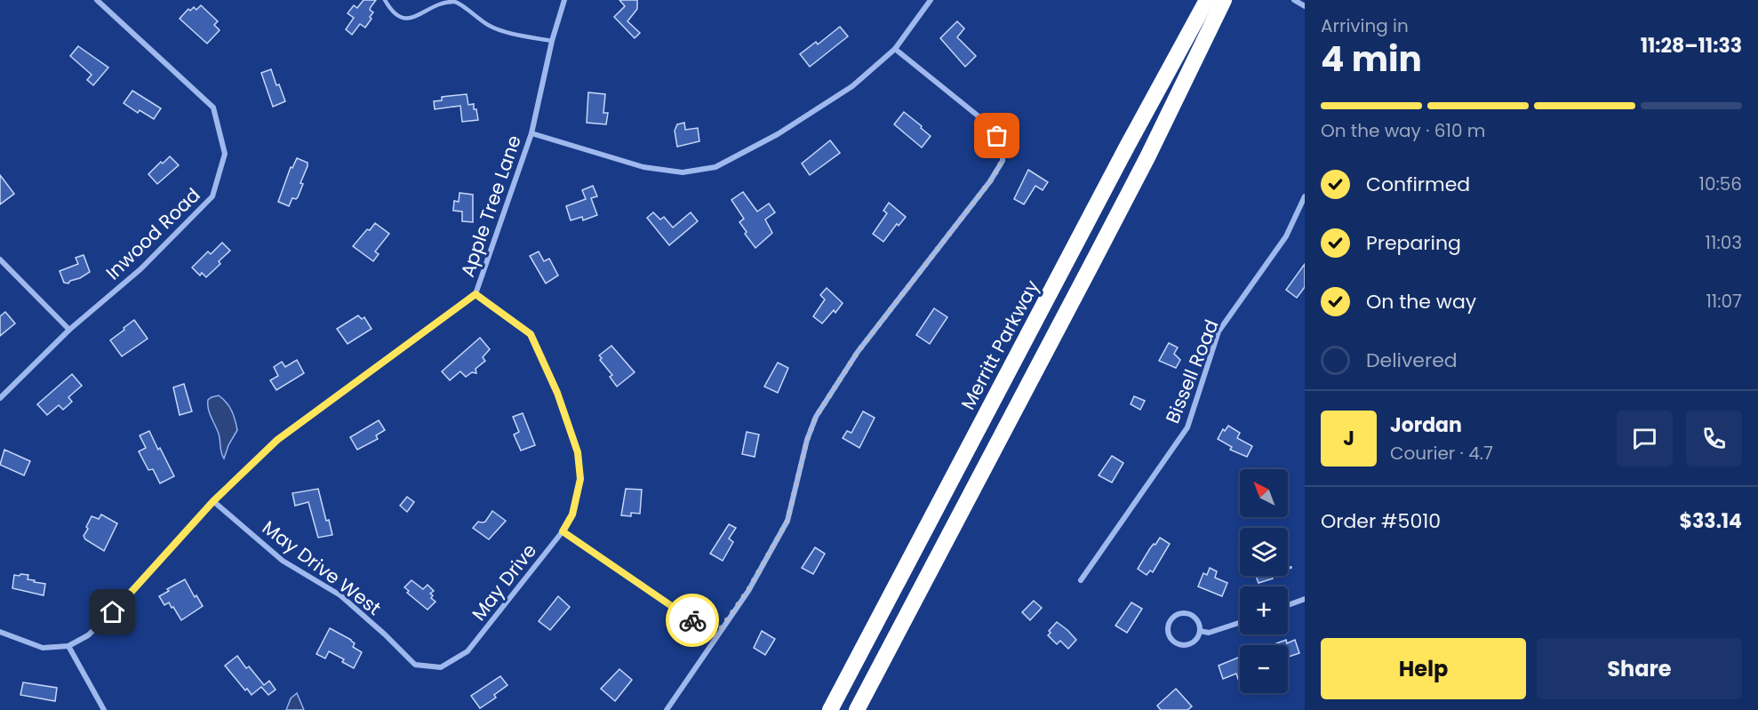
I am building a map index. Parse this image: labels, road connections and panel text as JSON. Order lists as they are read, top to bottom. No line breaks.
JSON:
{"streets":{"highway":["Merritt Parkway"],"street":["Apple Tree Lane","Inwood Road","Bissell Road","May Drive West","May Drive"]},"crossings":[["Apple Tree Lane","May Drive West"],["Apple Tree Lane","May Drive"],["May Drive West","May Drive"]],"north":"top left","page":{"heading":["4 min","Arriving in","11:28–11:33"],"panel":["Jordan","Courier · 4.7","Order #5010","$33.14"],"bar":"On the way · 610 m","list":[["Confirmed","10:56"],["Preparing","11:03"],["On the way","11:07"],"Delivered"],"round":"J","map_buttons":["+","−"],"buttons":["Help","Share"]}}
